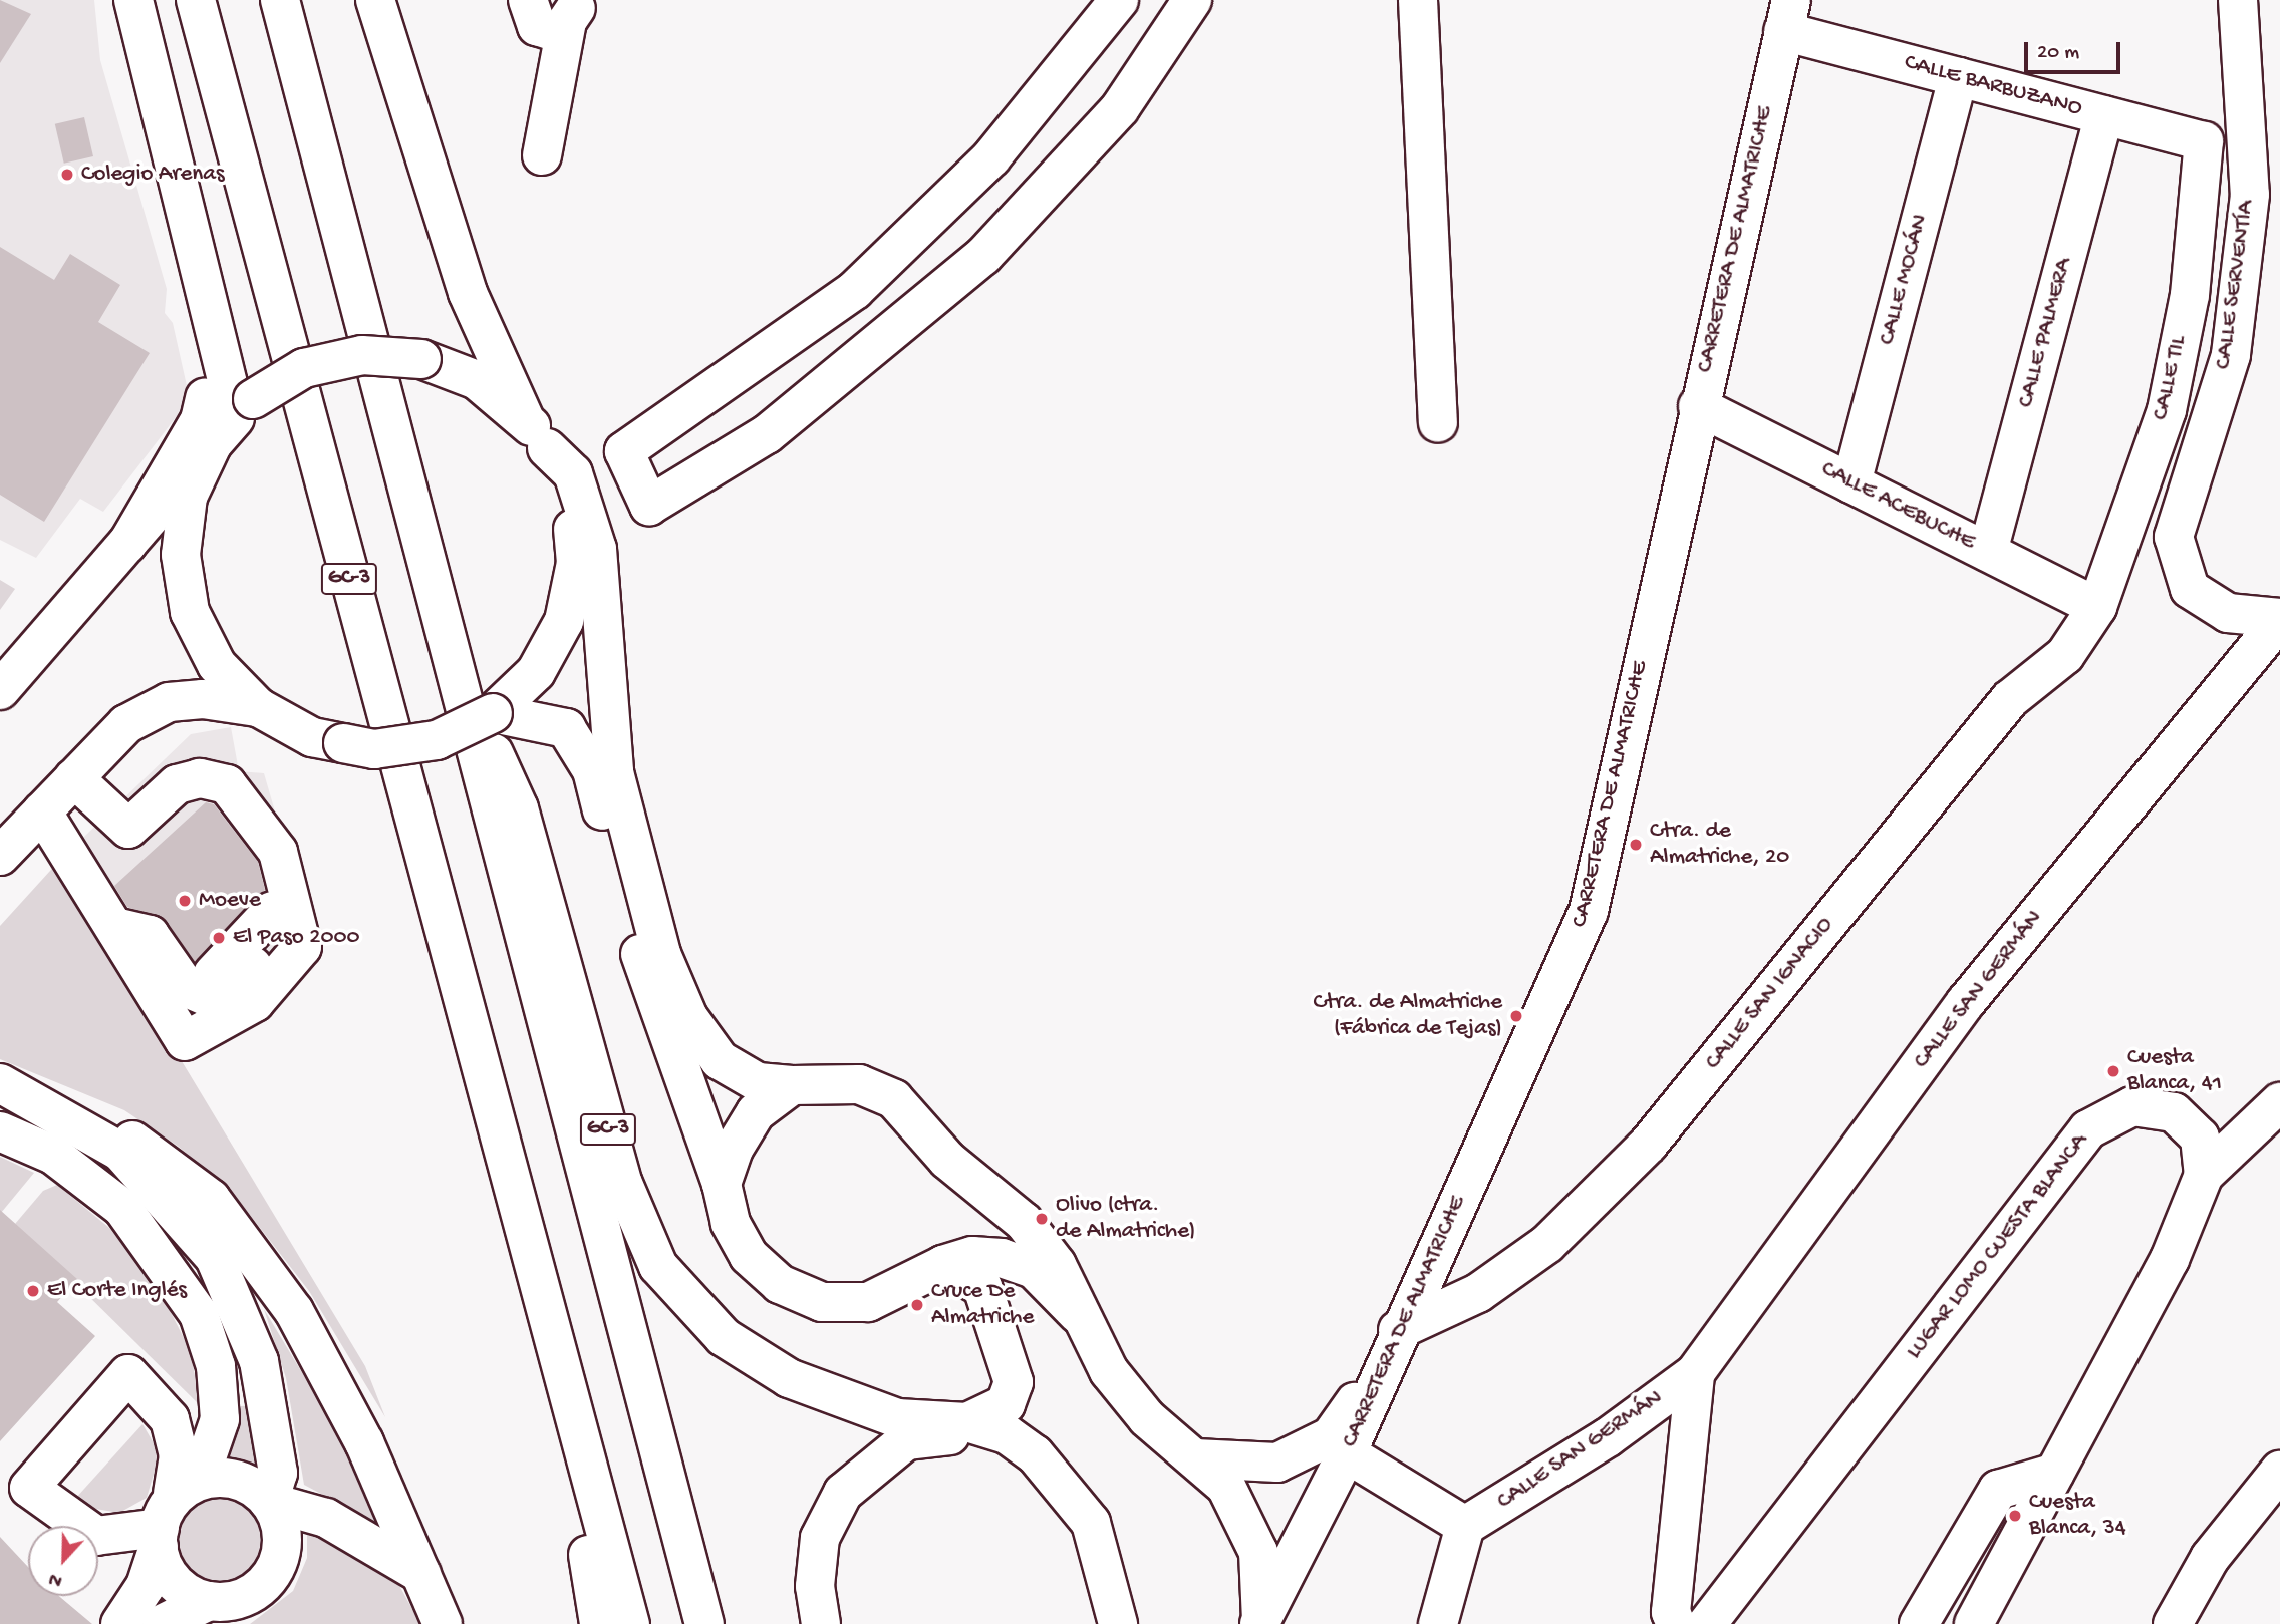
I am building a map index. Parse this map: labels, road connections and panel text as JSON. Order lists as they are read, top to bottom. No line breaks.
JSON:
{"streets":{"main road":["CALLE BARBUZANO","CARRETERA DE ALMATRICHE","CALLE MOCÁN","CALLE SERVENTÍA","CALLE PALMERA","CALLE TIL","CALLE ACEBUCHE","GC-3","CALLE SAN GERMÁN","CALLE SAN IGNACIO","LUGAR LOMO CUESTA BLANCA"]},"crossings":[["CALLE BARBUZANO","CARRETERA DE ALMATRICHE"],["CALLE BARBUZANO","CALLE MOCÁN"],["CALLE BARBUZANO","CALLE PALMERA"],["CALLE BARBUZANO","CALLE TIL"],["CARRETERA DE ALMATRICHE","CALLE ACEBUCHE"],["CARRETERA DE ALMATRICHE","CALLE SAN IGNACIO"],["CALLE MOCÁN","CALLE ACEBUCHE"],["CALLE SERVENTÍA","CALLE SAN GERMÁN"],["CALLE PALMERA","CALLE ACEBUCHE"],["CALLE TIL","CALLE ACEBUCHE"],["CALLE TIL","CALLE SAN IGNACIO"],["CALLE ACEBUCHE","CALLE SAN IGNACIO"]],"places":["Colegio Arenas","Ctra. de Almatriche, 20","Moeve","El Paso 2000","Ctra. de Almatriche (Fábrica de Tejas)","Cuesta Blanca, 41","Olivo (ctra. de Almatriche)","El Corte Inglés","Cruce De Almatriche","Cuesta Blanca, 34"],"scale_bar":"20 m","north":"bottom"}
